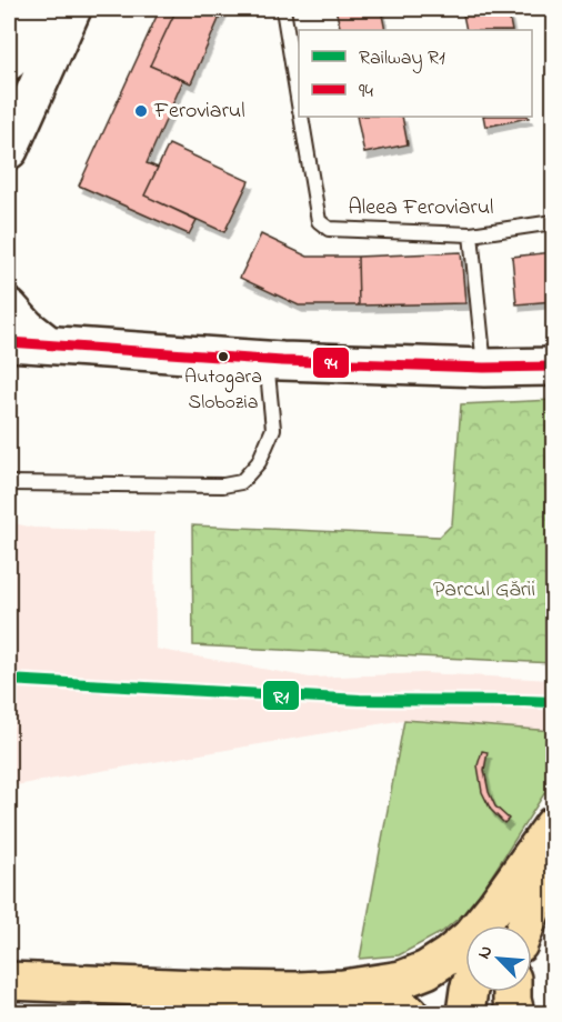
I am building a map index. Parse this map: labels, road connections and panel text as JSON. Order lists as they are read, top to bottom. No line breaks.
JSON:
{"streets":{"lane":["Aleea Feroviarul"]},"parks":["Parcul Gării"],"places":["Feroviarul","Autogara Slobozia"],"lines":["transit line 94","rail line R1"],"legend":["Railway R1","94"],"north":"top left"}
